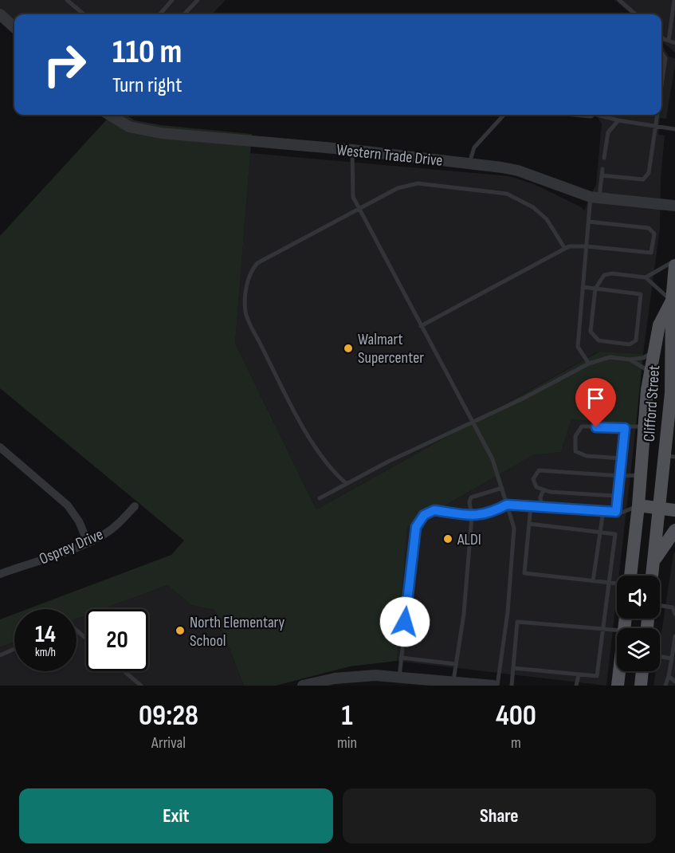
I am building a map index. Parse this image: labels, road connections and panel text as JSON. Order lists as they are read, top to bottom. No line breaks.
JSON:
{"streets":{"main road":["Clifford Street"],"street":["Western Trade Drive","Osprey Drive"]},"places":["Walmart Supercenter","ALDI","North Elementary School"],"page":{"turn":["110 m","Turn right"],"speed":"14 km/h","limit":"20","eta":["09:28","Arrival","1","min","400","m"],"buttons":["Exit","Share"]}}
